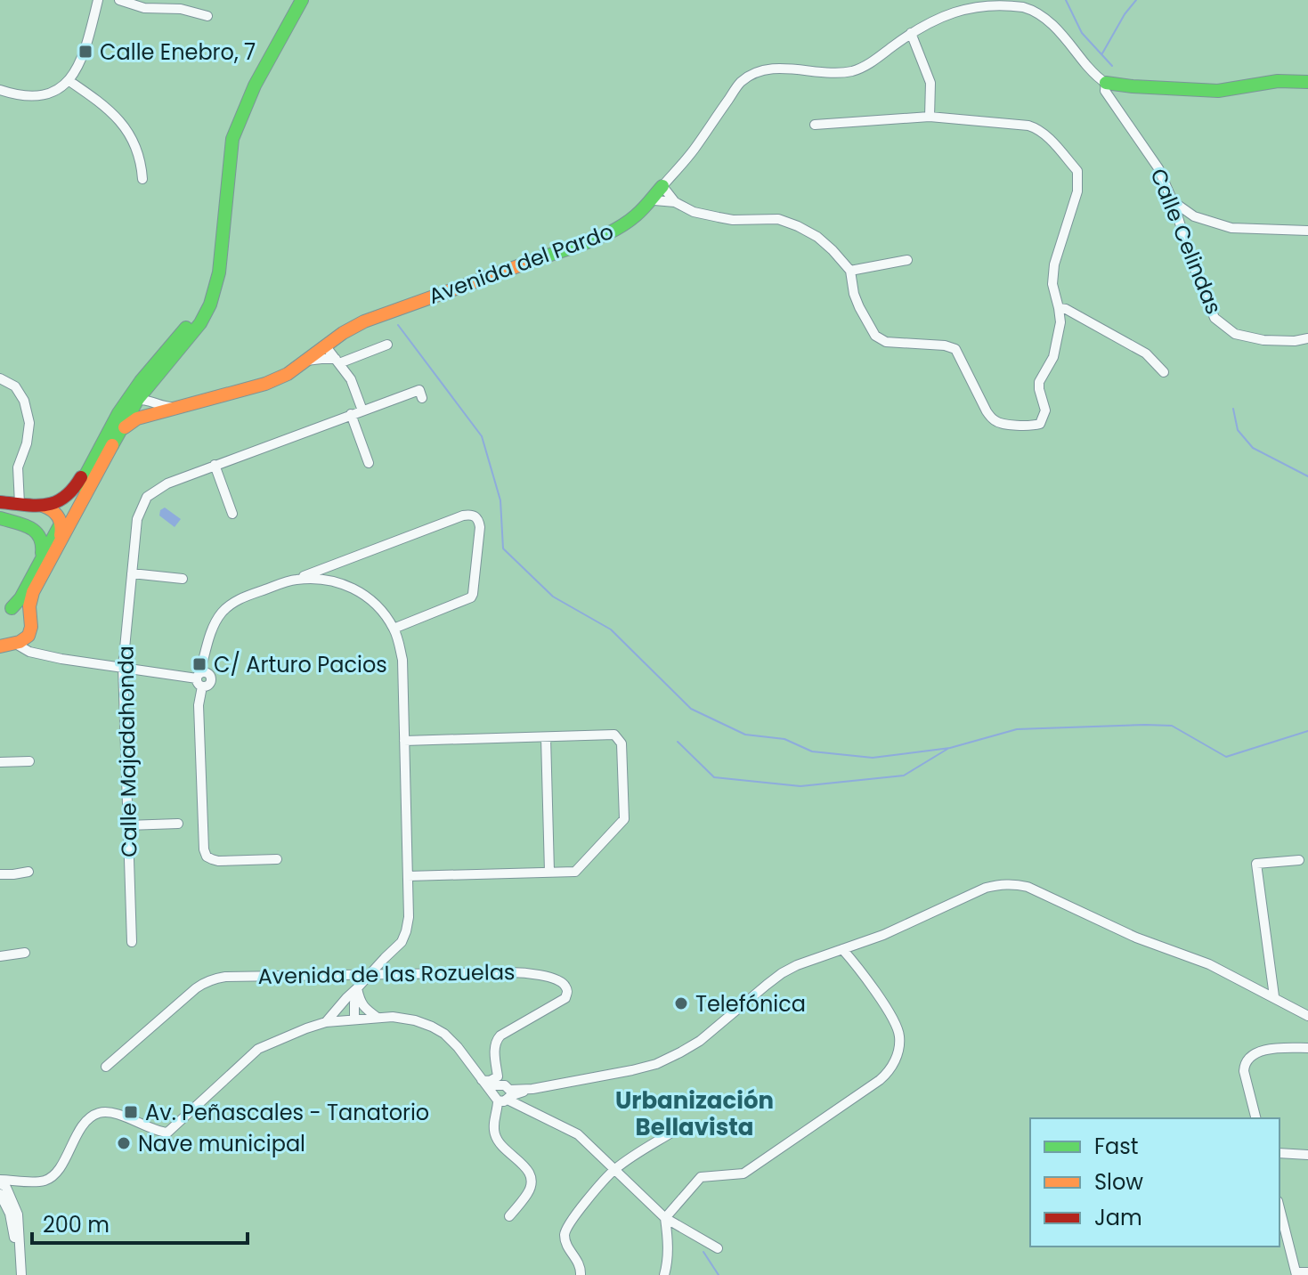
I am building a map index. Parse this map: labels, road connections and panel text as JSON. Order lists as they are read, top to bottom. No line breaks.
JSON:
{"streets":{"main road":["Avenida del Pardo"],"street":["Calle Celindas","Calle Majadahonda","Avenida de las Rozuelas"]},"crossings":[["Calle Celindas","Avenida del Pardo"]],"districts":["Urbanización Bellavista"],"places":{"transit":["Calle Enebro, 7","C/ Arturo Pacios","Av. Peñascales - Tanatorio"],"other":["Telefónica","Nave municipal"]},"legend":["Fast","Slow","Jam"],"scale_bar":"200 m"}
